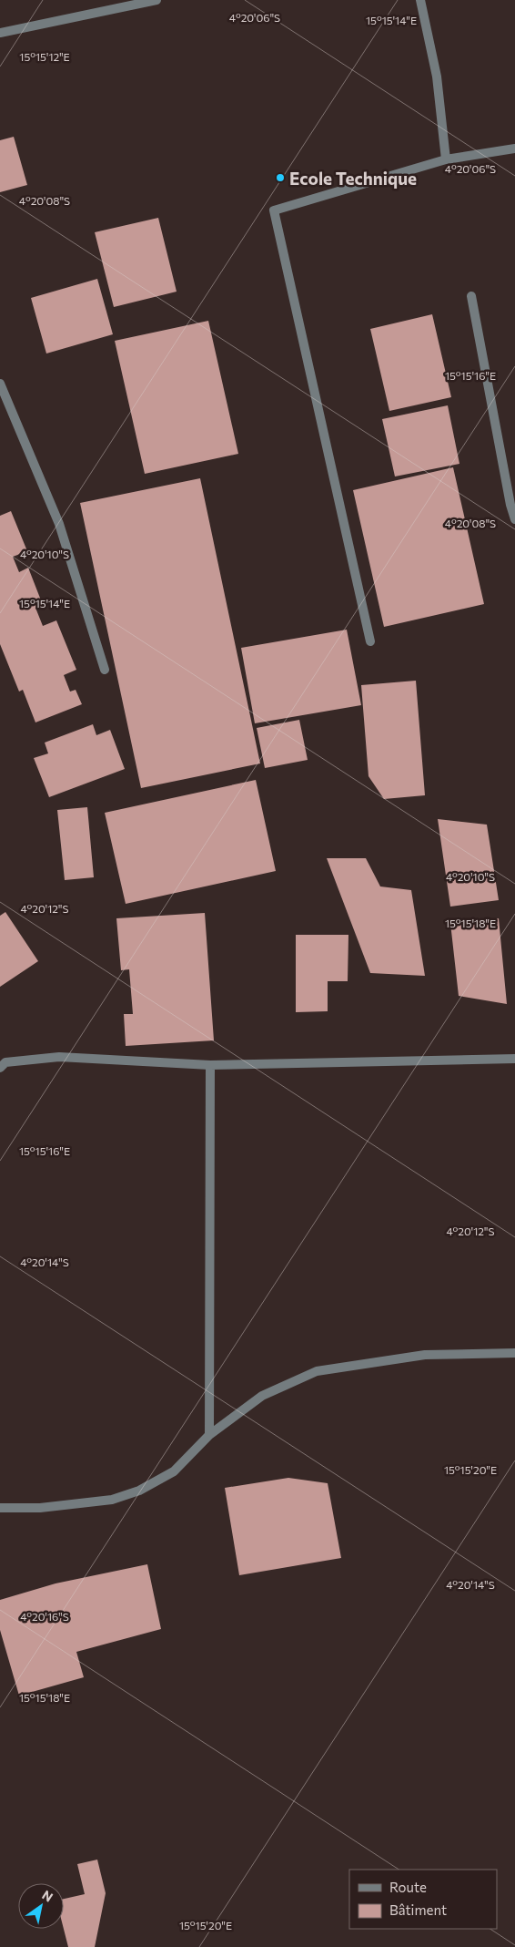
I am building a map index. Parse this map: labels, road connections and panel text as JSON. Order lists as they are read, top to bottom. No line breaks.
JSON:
{"places":["Ecole Technique"],"legend":["Route","Bâtiment"],"north":"top right","coordinates":["4°20'06\"S","15°15'14\"E","15°15'12\"E","4°20'08\"S","15°15'16\"E","4°20'10\"S","4°20'12\"S","15°15'18\"E","4°20'14\"S","15°15'20\"E","4°20'16\"S"]}
